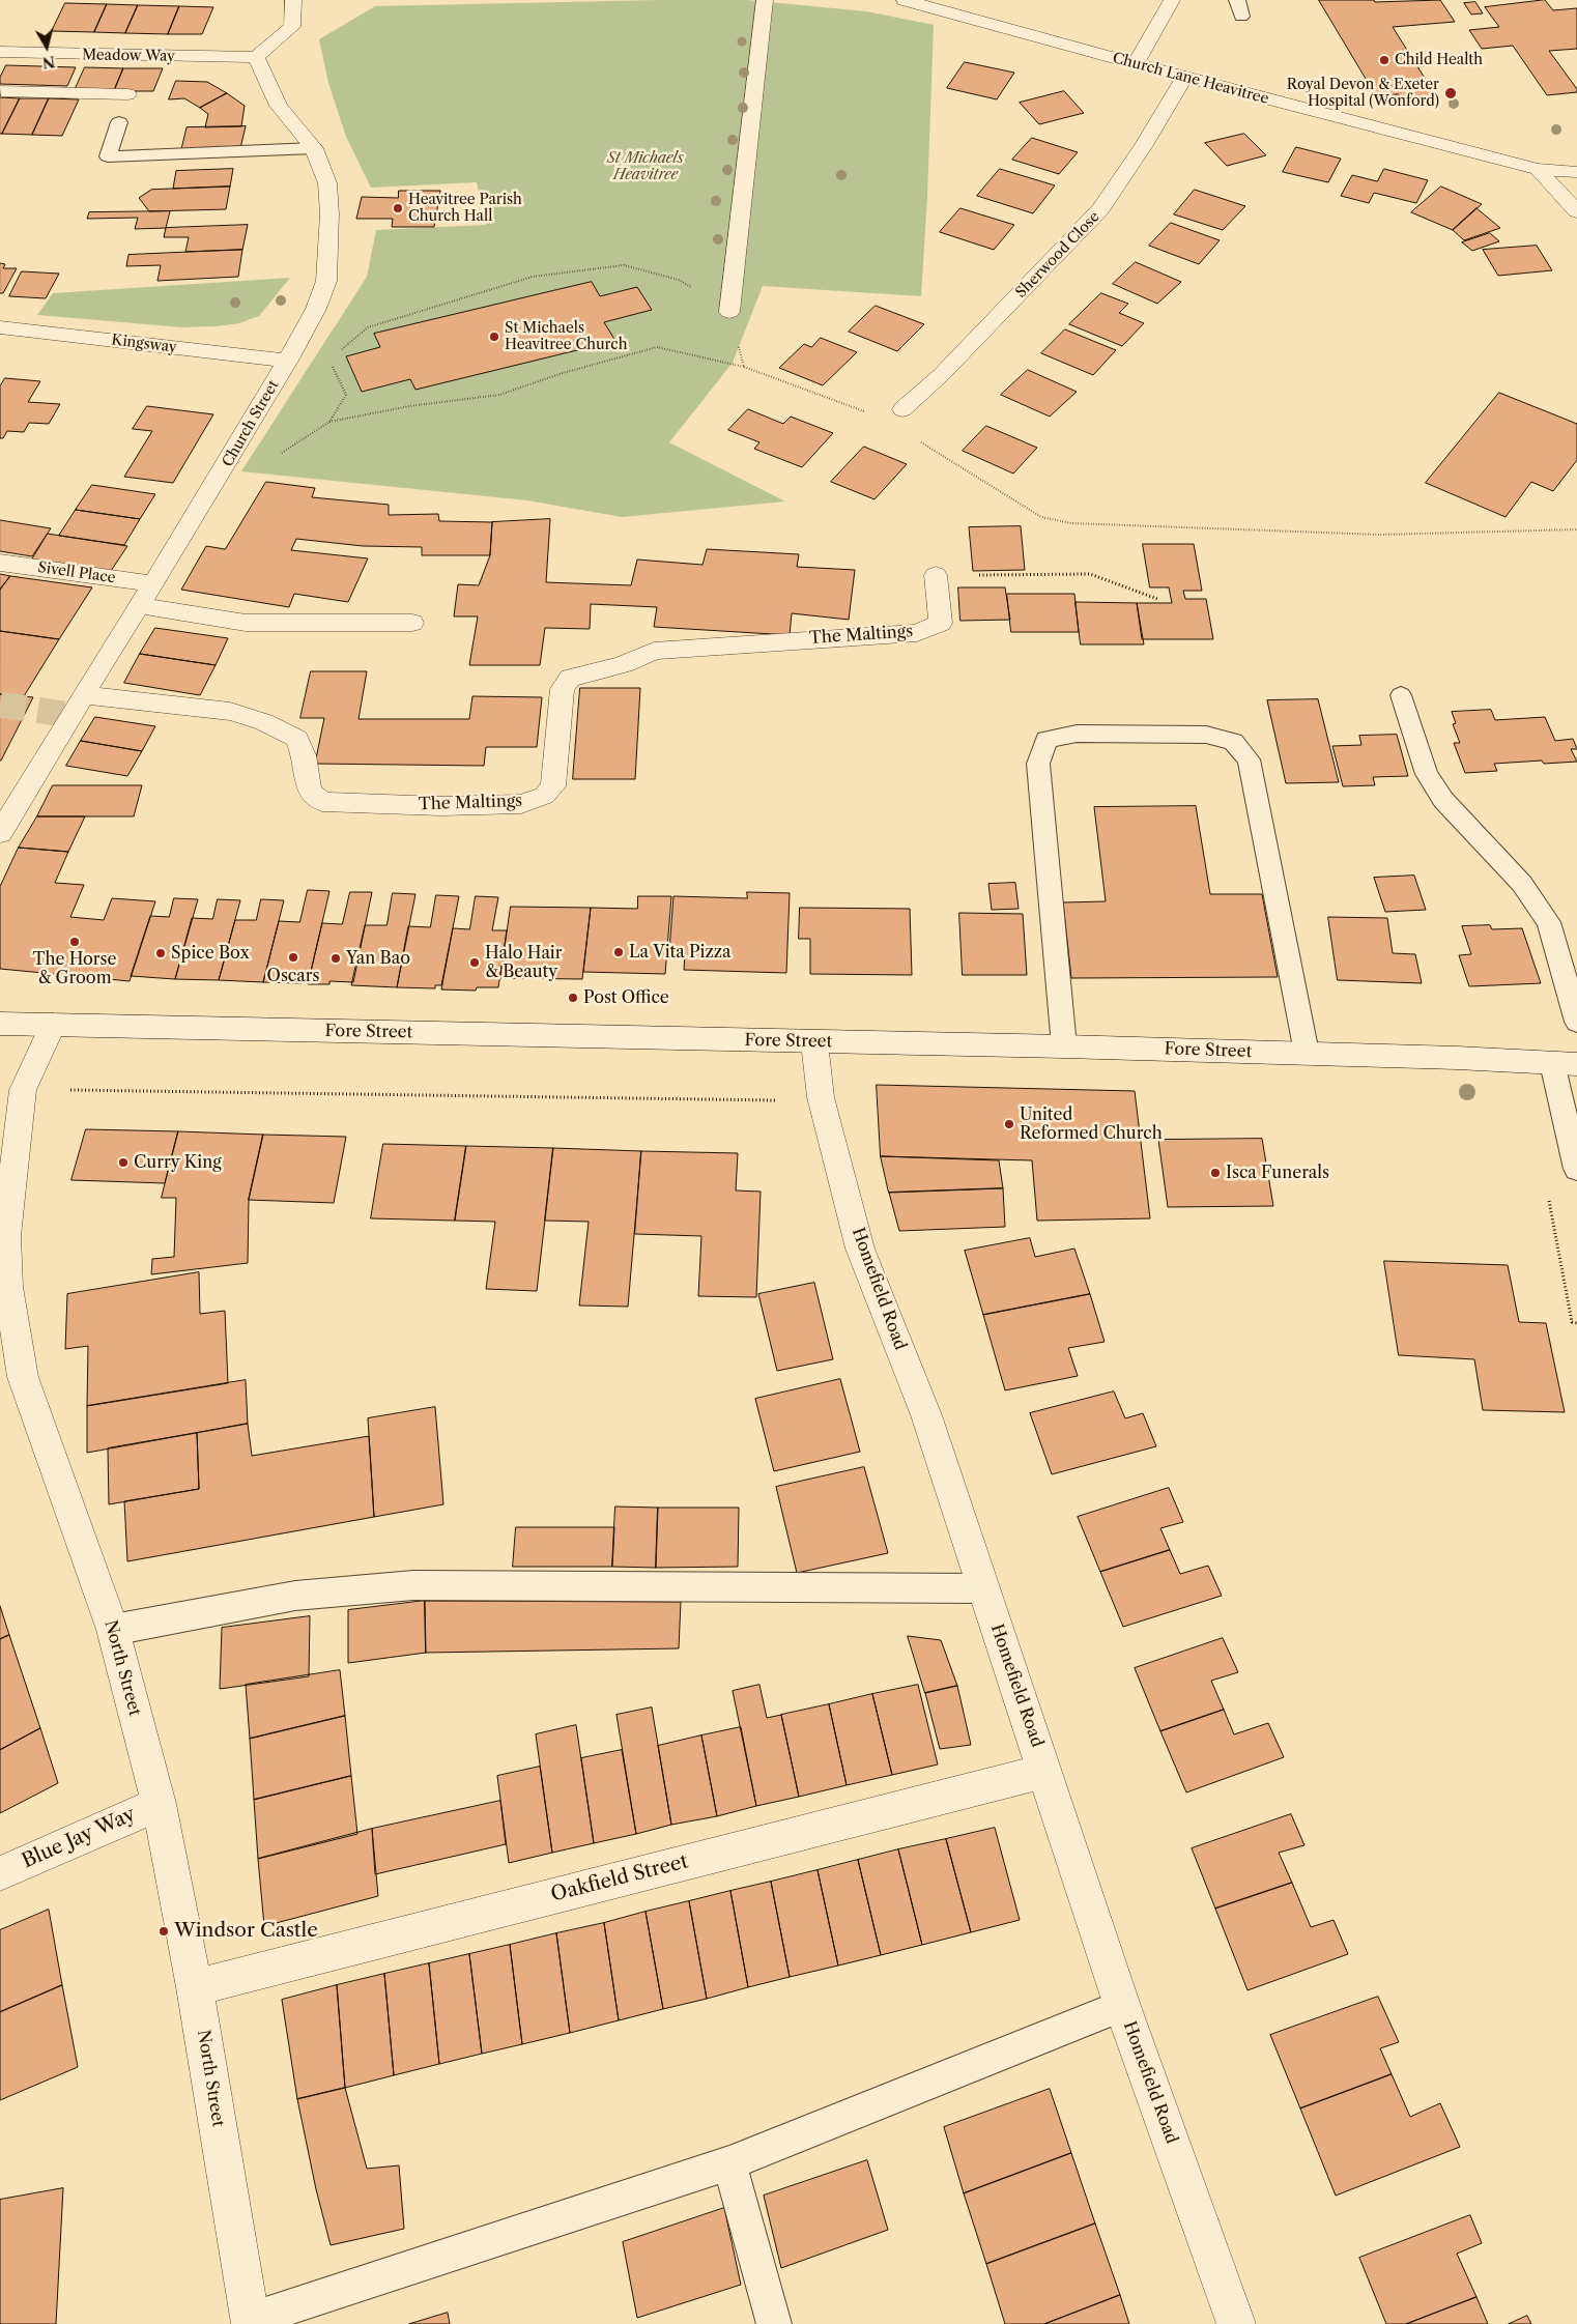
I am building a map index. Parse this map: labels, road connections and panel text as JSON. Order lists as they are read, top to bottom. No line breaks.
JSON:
{"streets":{"street":["Meadow Way","Church Lane Heavitree","Sherwood Close","Kingsway","Church Street","Sivell Place","The Maltings","Fore Street","Homefield Road","North Street","Blue Jay Way","Oakfield Street"]},"crossings":[["Meadow Way","Church Street"],["Church Lane Heavitree","Sherwood Close"],["Kingsway","Church Street"],["Church Street","Sivell Place"],["Church Street","The Maltings"],["Fore Street","Homefield Road"],["Fore Street","North Street"],["Homefield Road","Oakfield Street"],["North Street","Blue Jay Way"],["North Street","Oakfield Street"]],"parks":["St Michaels Heavitree"],"places":["Child Health","Royal Devon & Exeter Hospital (Wonford)","Heavitree Parish Church Hall","St Michaels Heavitree Church","The Horse & Groom","La Vita Pizza","Spice Box","Oscars","Yan Bao","Halo Hair & Beauty","Post Office","United Reformed Church","Curry King","Isca Funerals","Windsor Castle"],"north":"bottom"}
